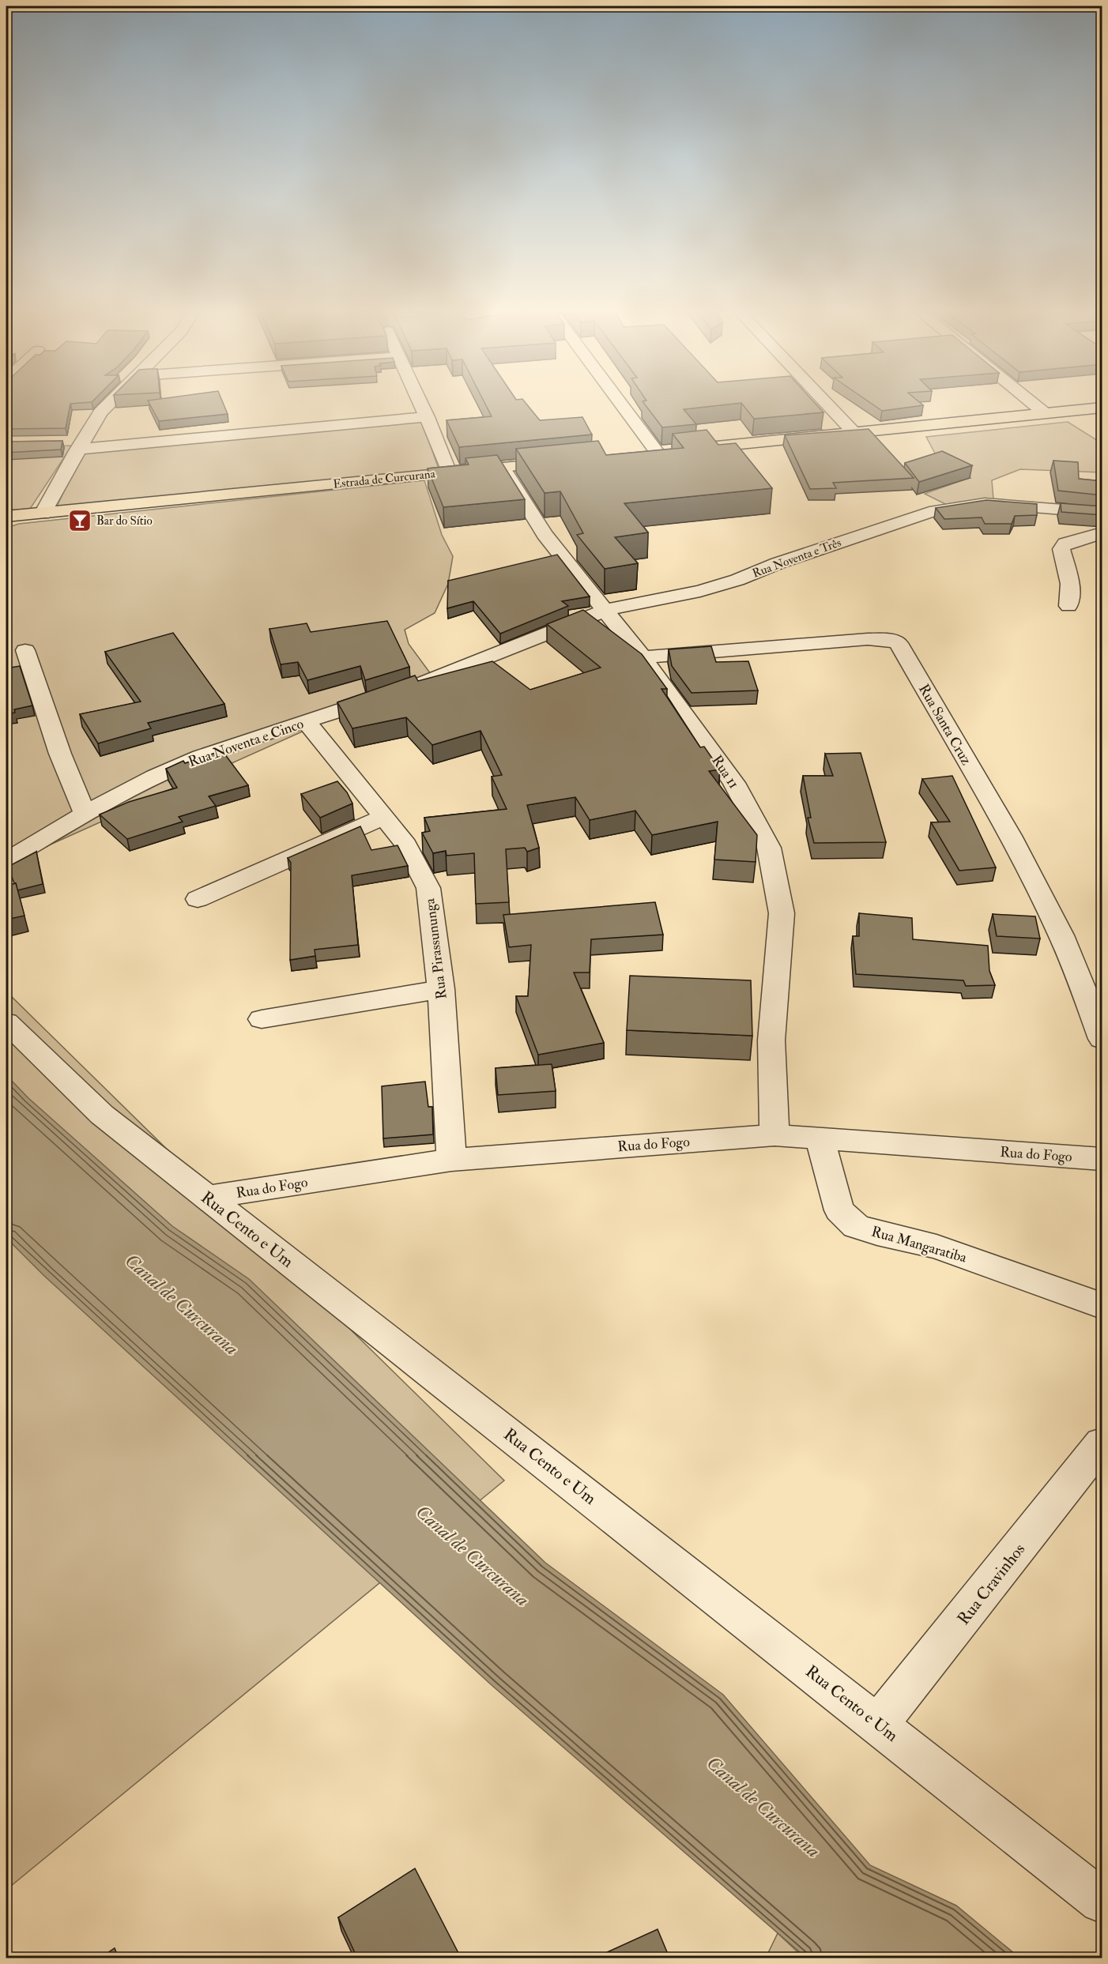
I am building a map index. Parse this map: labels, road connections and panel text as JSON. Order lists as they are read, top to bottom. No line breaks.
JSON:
{"streets":{"main road":["Estrada de Curcurana"],"street":["Rua Noventa e Três","Rua Santa Cruz","Rua Noventa e Cinco","Rua 11","Rua Pirassununga","Rua do Fogo","Rua Cento e Um","Rua Mangaratiba","Rua Cravinhos"]},"crossings":[["Estrada de Curcurana","Rua 11"],["Rua Noventa e Três","Rua Noventa e Cinco"],["Rua Noventa e Três","Rua 11"],["Rua Santa Cruz","Rua 11"],["Rua Noventa e Cinco","Rua Pirassununga"],["Rua 11","Rua do Fogo"],["Rua Pirassununga","Rua do Fogo"],["Rua do Fogo","Rua Cento e Um"],["Rua do Fogo","Rua Mangaratiba"],["Rua Cento e Um","Rua Cravinhos"]],"water":["Canal de Curcurana"],"places":{"bar":["Bar do Sítio"]}}
